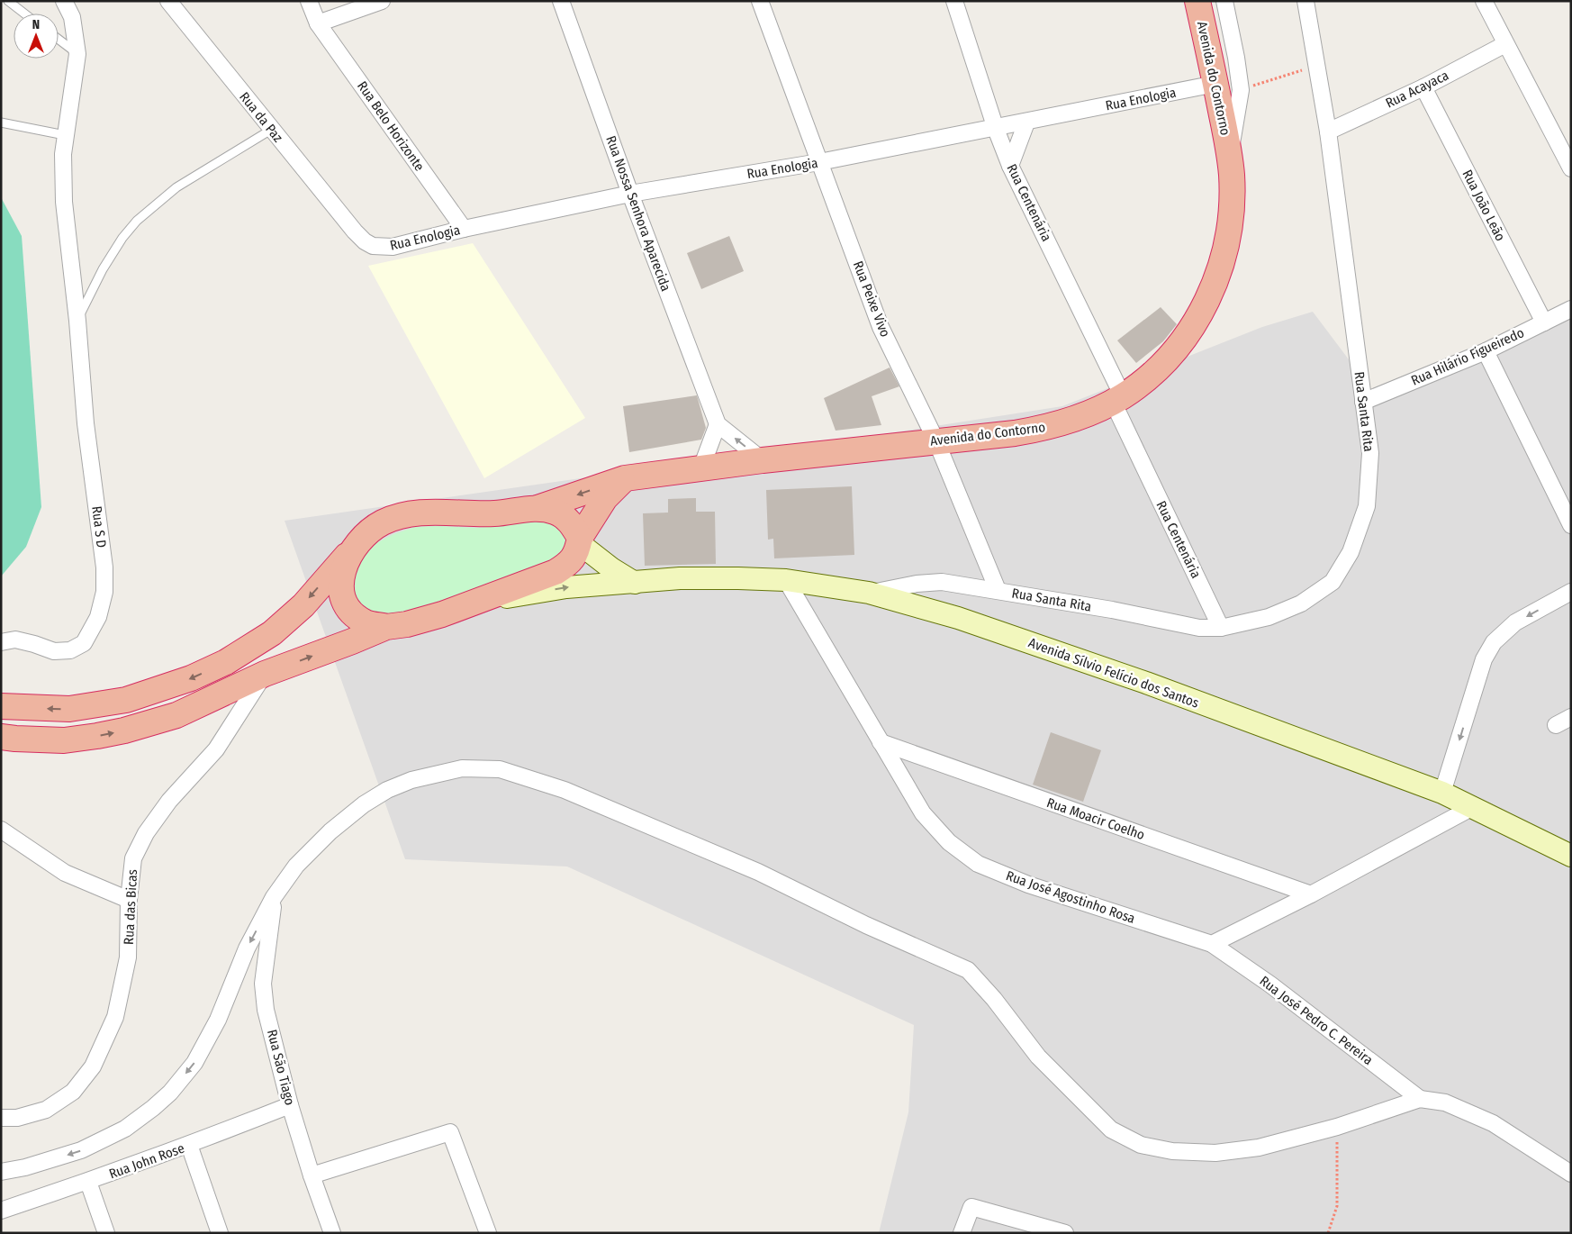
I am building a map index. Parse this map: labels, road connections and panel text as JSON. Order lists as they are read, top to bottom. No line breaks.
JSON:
{"streets":{"highway":["Avenida do Contorno"],"main road":["Avenida Sílvio Felício dos Santos"],"street":["Rua Acayaca","Rua Enologia","Rua da Paz","Rua Belo Horizonte","Rua Centenária","Rua João Leão","Rua Nossa Senhora Aparecida","Rua Peixe Vivo","Rua Hilário Figueiredo","Rua Santa Rita","Rua S D","Rua Moacir Coelho","Rua José Agostinho Rosa","Rua das Bicas","Rua José Pedro C. Pereira","Rua São Tiago","Rua John Rose"]},"crossings":[["Avenida do Contorno","Rua Enologia"],["Avenida do Contorno","Rua Centenária"],["Avenida do Contorno","Rua Peixe Vivo"],["Rua Acayaca","Rua João Leão"],["Rua Acayaca","Rua Santa Rita"],["Rua Enologia","Rua da Paz"],["Rua Enologia","Rua Belo Horizonte"],["Rua Enologia","Rua Centenária"],["Rua Enologia","Rua Nossa Senhora Aparecida"],["Rua Enologia","Rua Peixe Vivo"],["Rua Centenária","Rua Santa Rita"],["Rua João Leão","Rua Hilário Figueiredo"],["Rua Peixe Vivo","Rua Santa Rita"],["Rua Hilário Figueiredo","Rua Santa Rita"],["Rua Santa Rita","Avenida Sílvio Felício dos Santos"],["Avenida Sílvio Felício dos Santos","Rua José Agostinho Rosa"],["Rua Moacir Coelho","Rua José Agostinho Rosa"],["Rua José Agostinho Rosa","Rua José Pedro C. Pereira"],["Rua São Tiago","Rua John Rose"]],"north":"top"}
